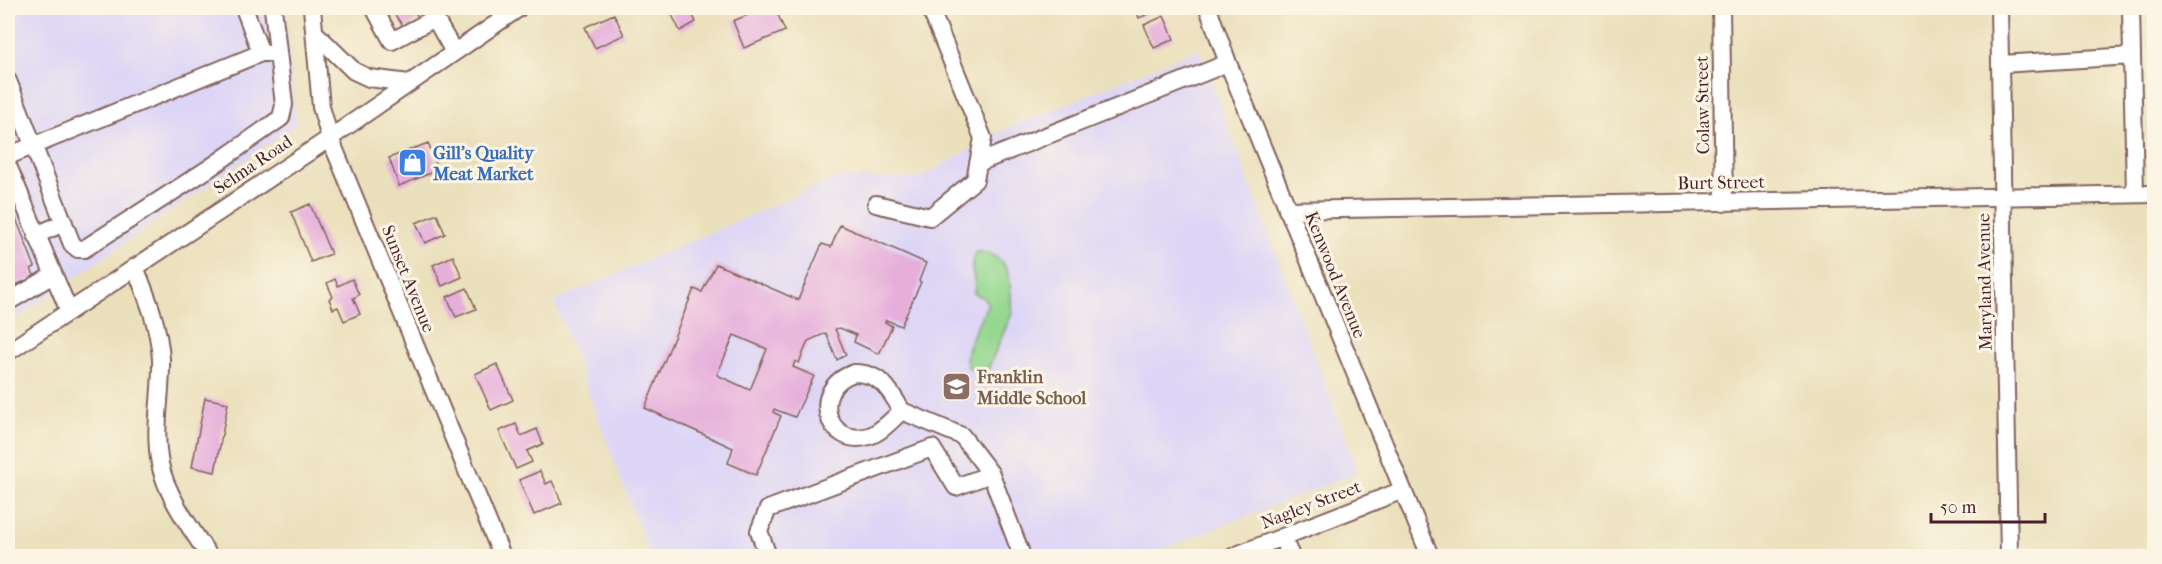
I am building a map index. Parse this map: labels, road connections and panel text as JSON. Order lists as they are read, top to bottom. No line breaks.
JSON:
{"streets":{"street":["Colaw Street","Selma Road","Burt Street","Kenwood Avenue","Sunset Avenue","Maryland Avenue","Nagley Street"]},"crossings":[["Colaw Street","Burt Street"],["Selma Road","Sunset Avenue"],["Burt Street","Kenwood Avenue"],["Burt Street","Maryland Avenue"],["Kenwood Avenue","Nagley Street"]],"places":{"shop":["Gill's Quality Meat Market"],"school or university":["Franklin Middle School"]},"scale_bar":"50 m"}
